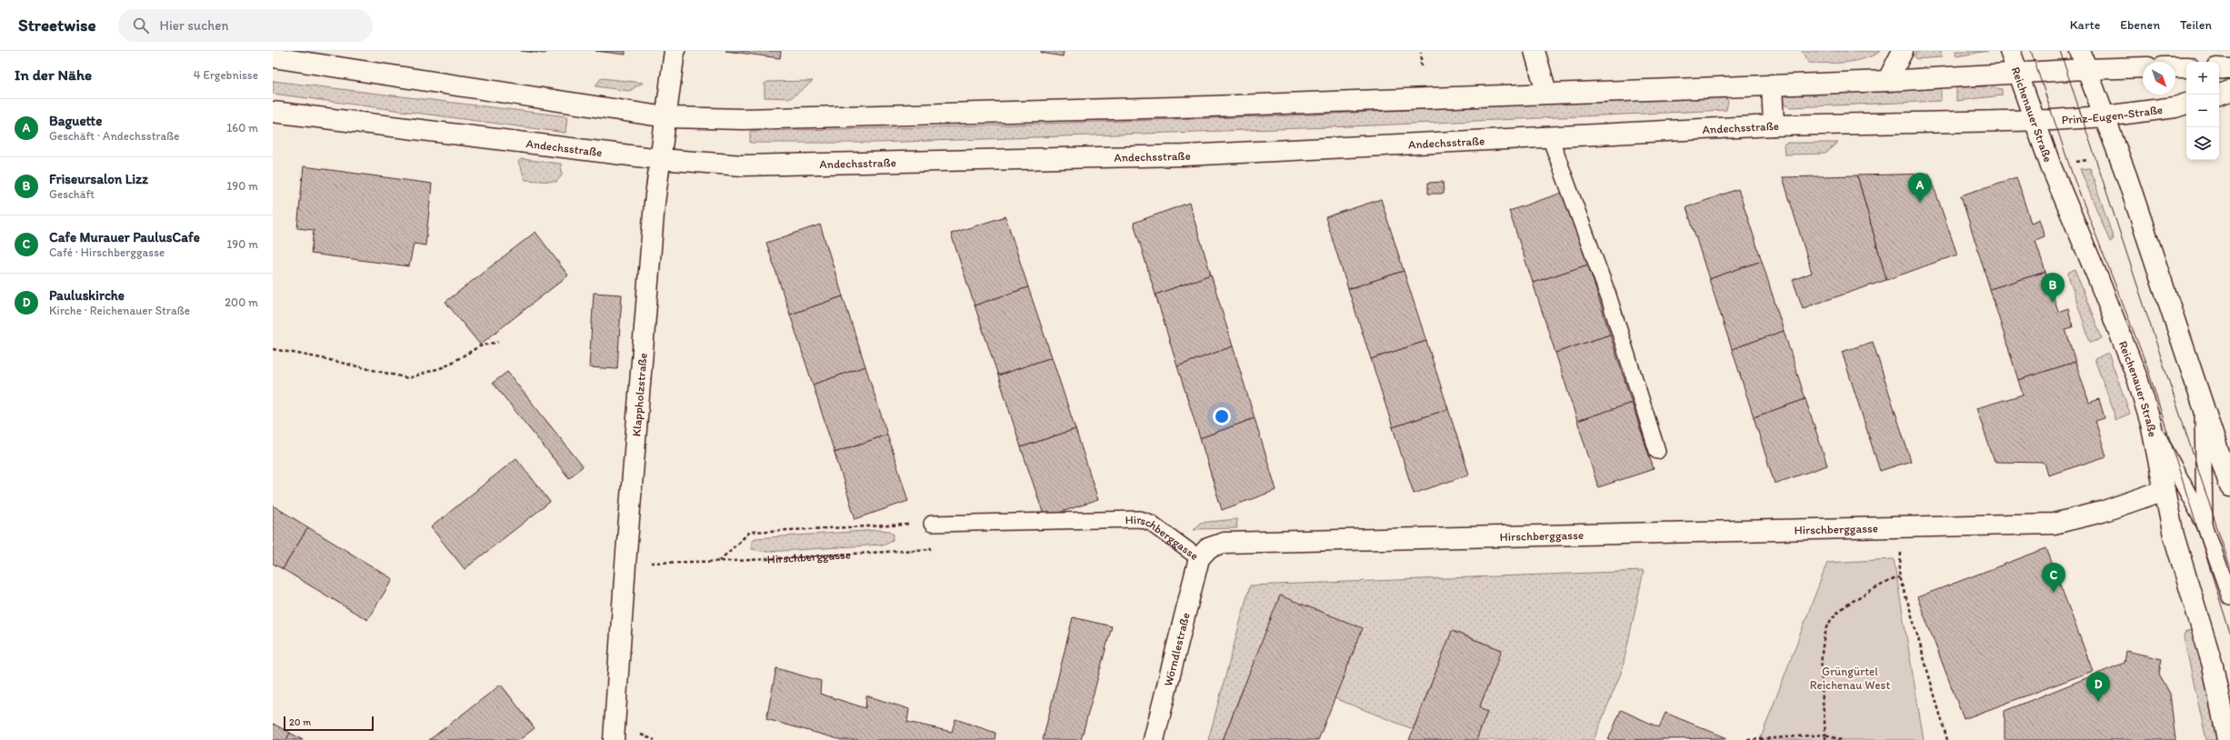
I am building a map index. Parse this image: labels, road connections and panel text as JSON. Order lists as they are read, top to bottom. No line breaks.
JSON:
{"streets":{"street":["Prinz-Eugen-Straße","Reichenauer Straße","Andechsstraße","Klappholzstraße","Hirschberggasse","Wörndlestraße"]},"crossings":[["Prinz-Eugen-Straße","Reichenauer Straße"],["Prinz-Eugen-Straße","Andechsstraße"],["Reichenauer Straße","Andechsstraße"],["Reichenauer Straße","Hirschberggasse"],["Andechsstraße","Klappholzstraße"],["Hirschberggasse","Wörndlestraße"]],"parks":["Grüngürtel Reichenau West"],"scale_bar":"20 m","north":"bottom right","page":{"header":"Streetwise","search":"Hier suchen","nav":["Karte","Ebenen","Teilen"],"heading":["In der Nähe","4 Ergebnisse"],"map_buttons":["+","−"],"list":[{"mark":"A","name":"Baguette","note":"Geschäft · Andechsstraße","value":"160 m"},{"mark":"B","name":"Friseursalon Lizz","note":"Geschäft","value":"190 m"},{"mark":"C","name":"Cafe Murauer PaulusCafe","note":"Café · Hirschberggasse","value":"190 m"},{"mark":"D","name":"Pauluskirche","note":"Kirche · Reichenauer Straße","value":"200 m"}],"pins":["A","B","C","D"],"scale":"20 m"}}
